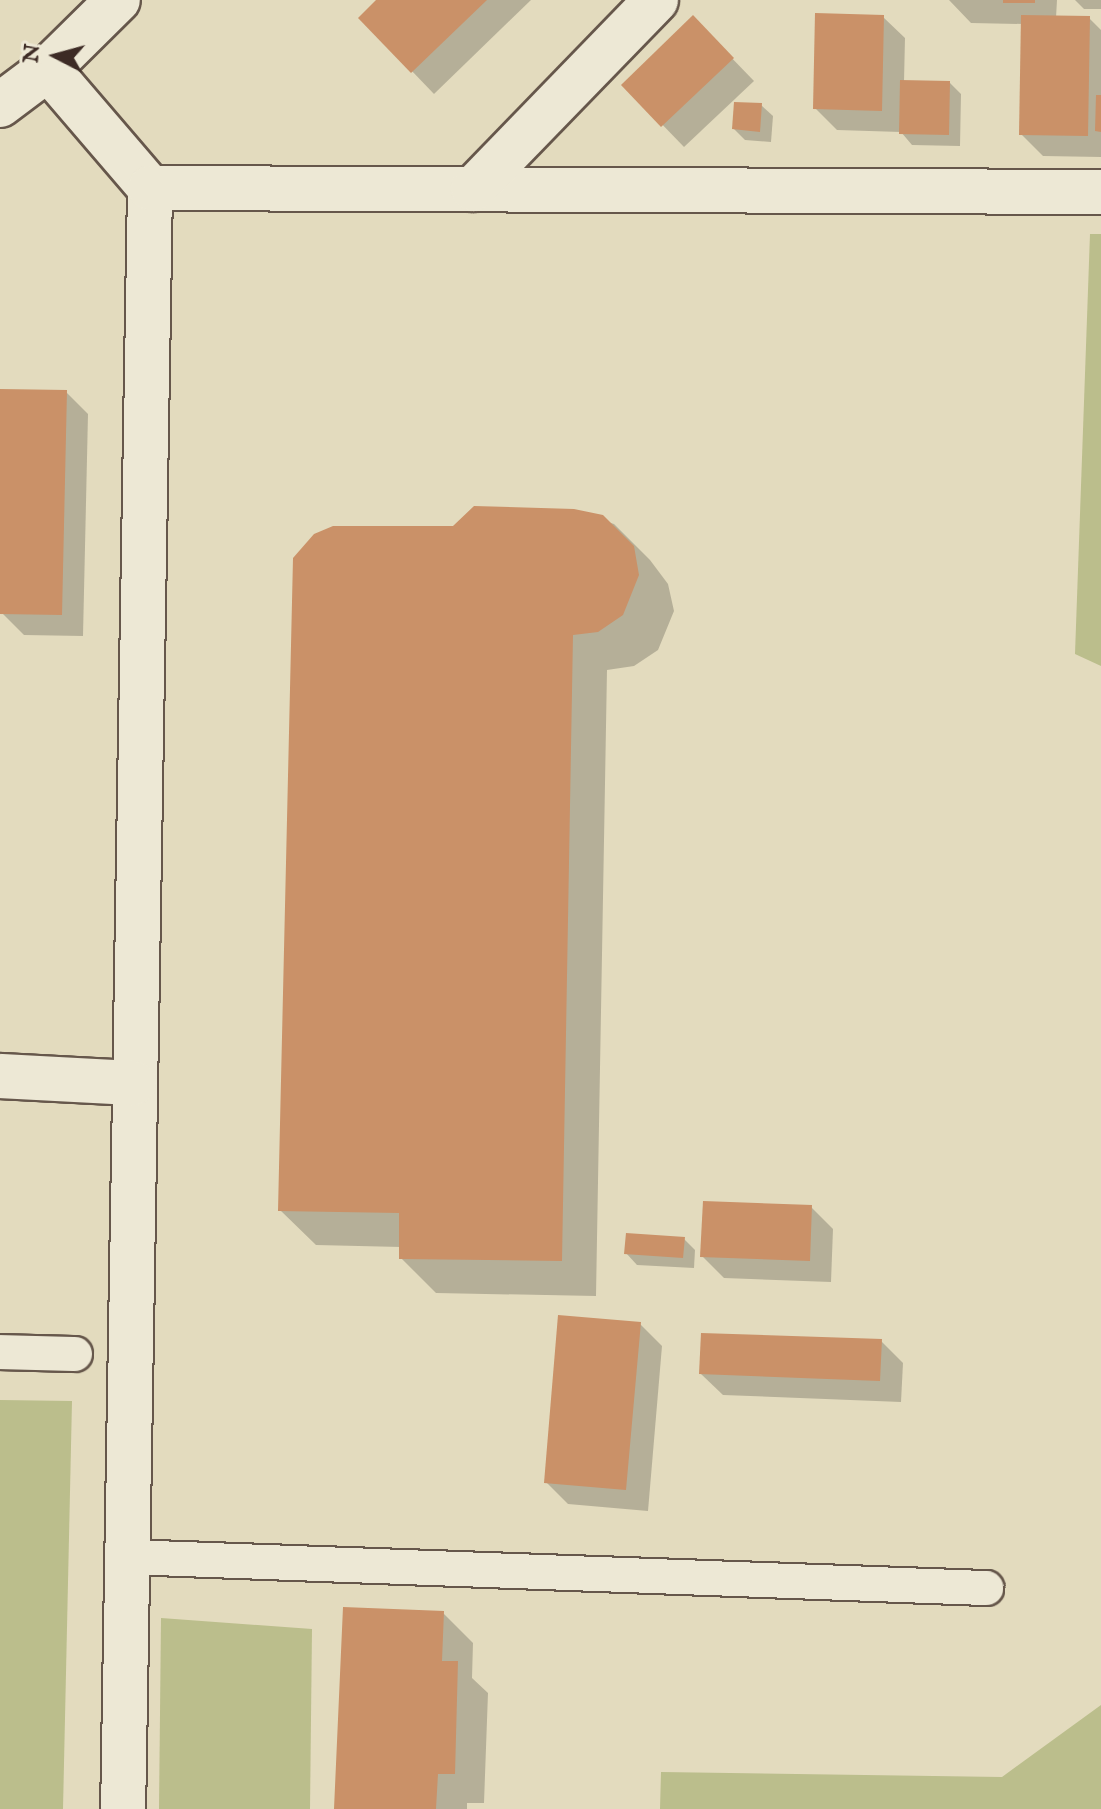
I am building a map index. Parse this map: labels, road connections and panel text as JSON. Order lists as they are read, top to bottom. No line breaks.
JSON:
{"north":"left"}
